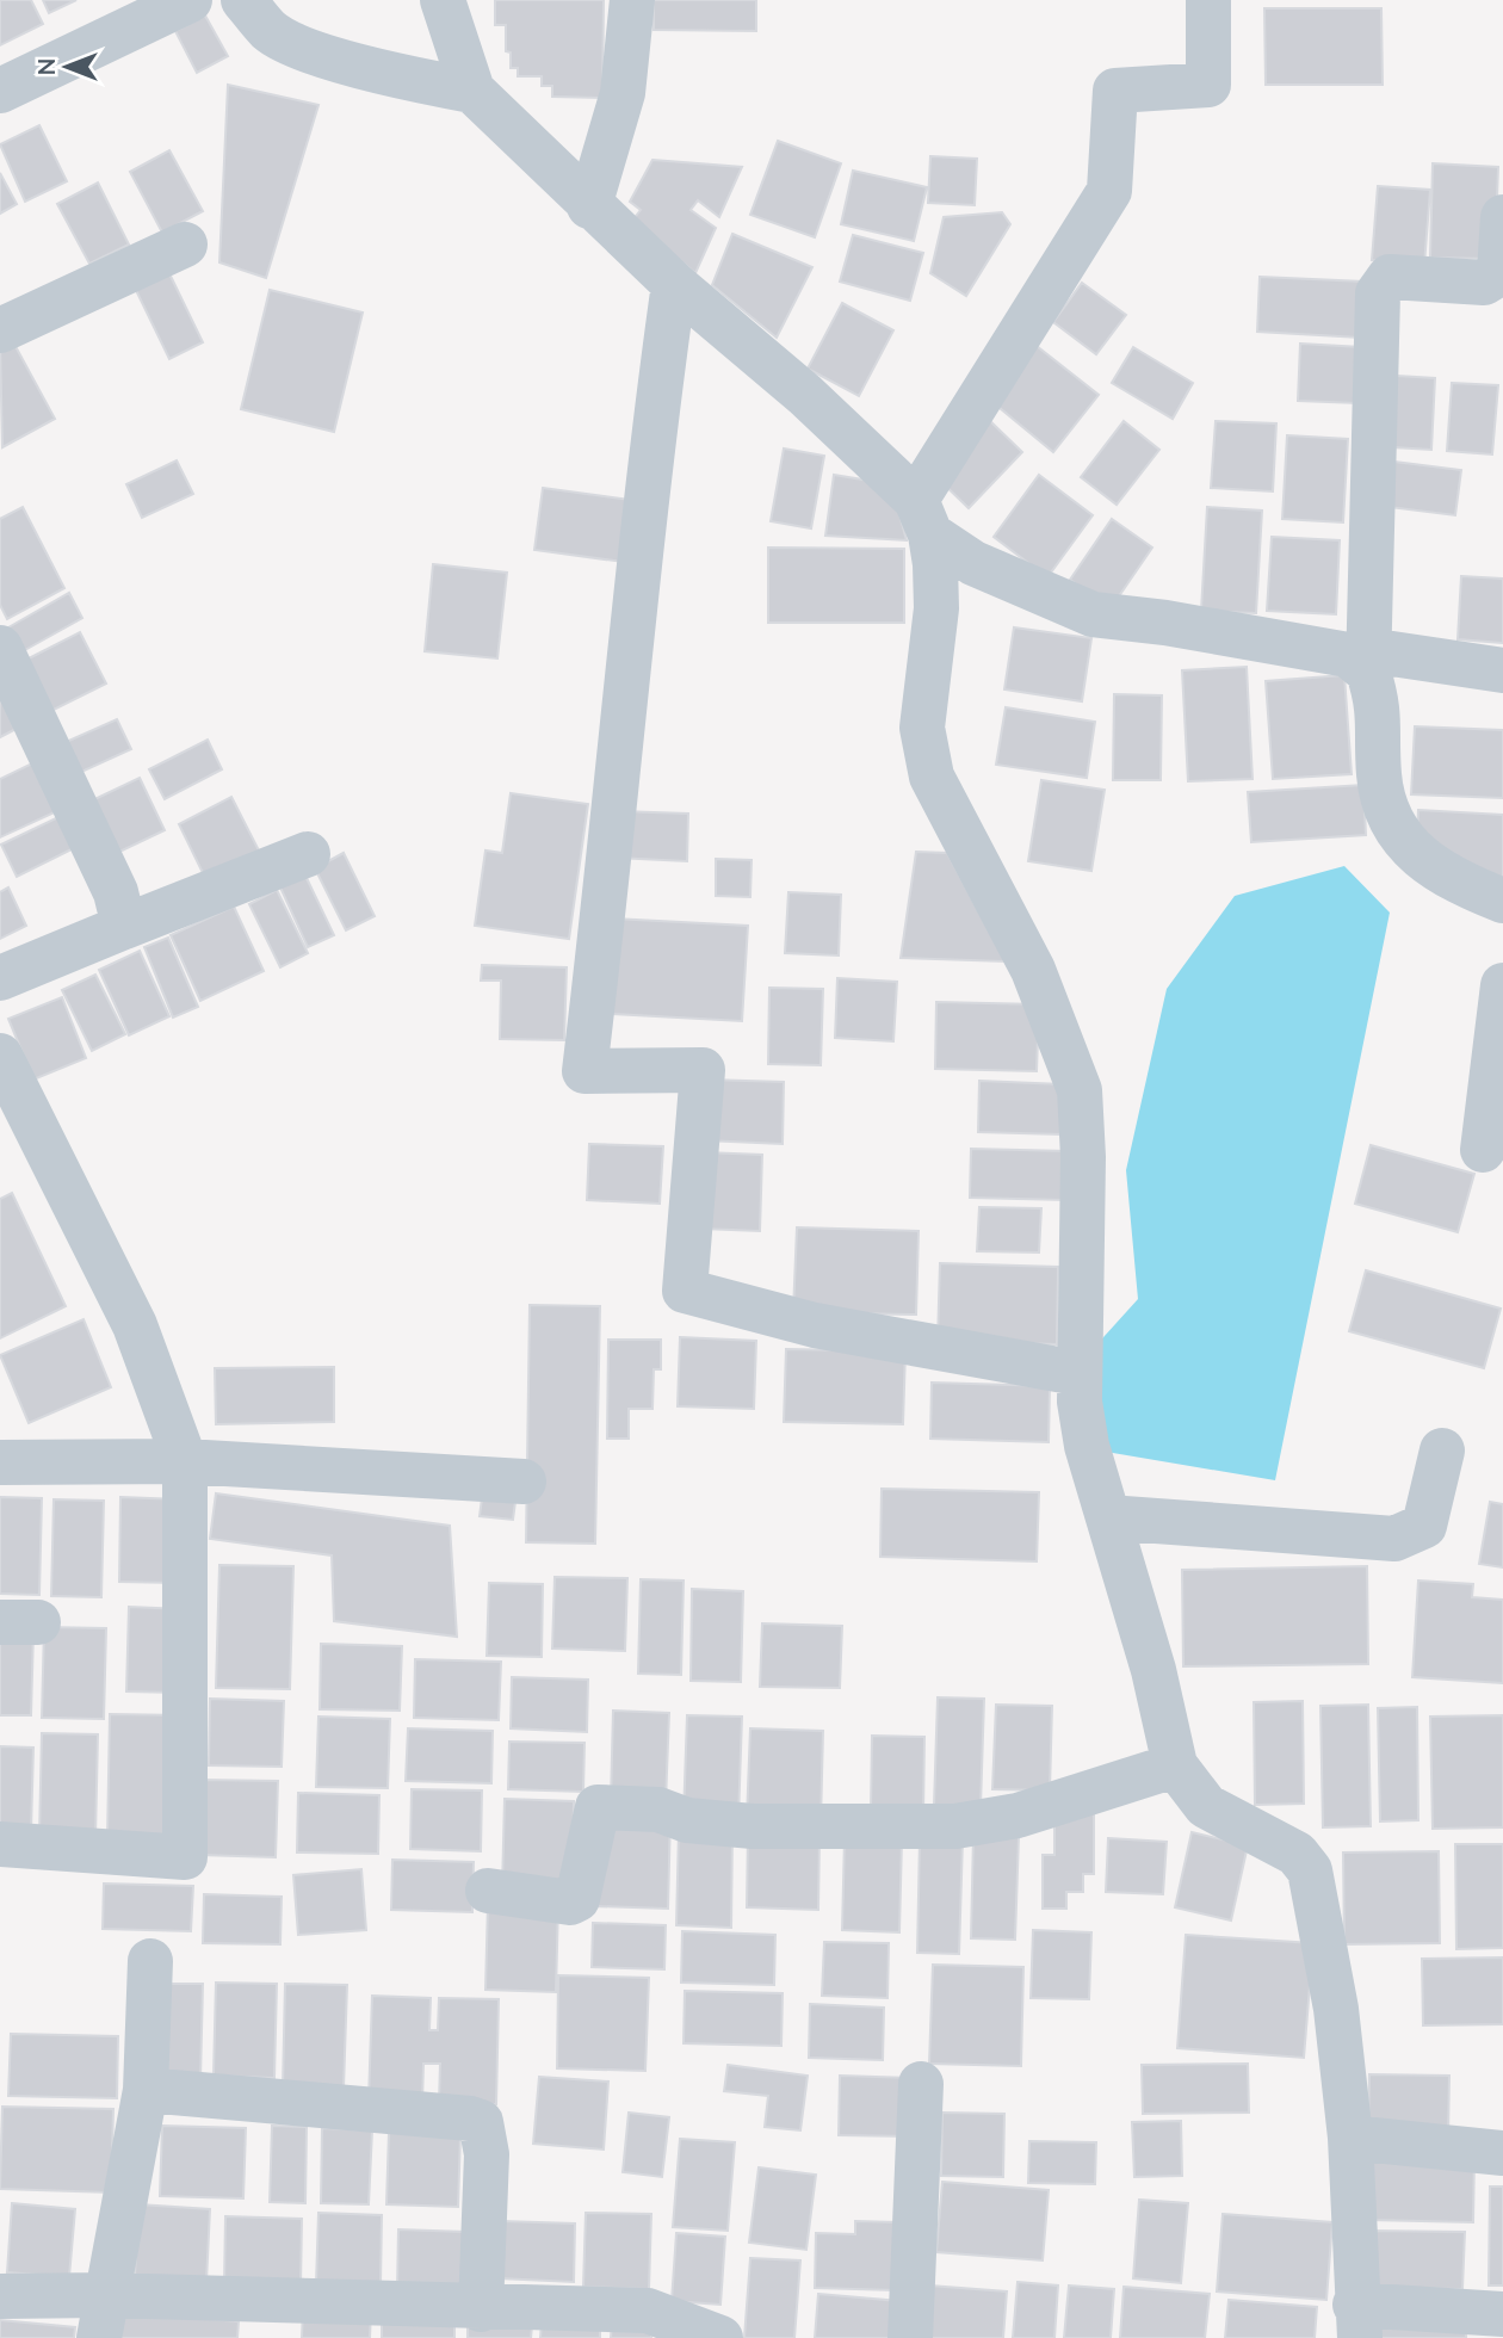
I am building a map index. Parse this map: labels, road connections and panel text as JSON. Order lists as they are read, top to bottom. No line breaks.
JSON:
{"north":"left"}
